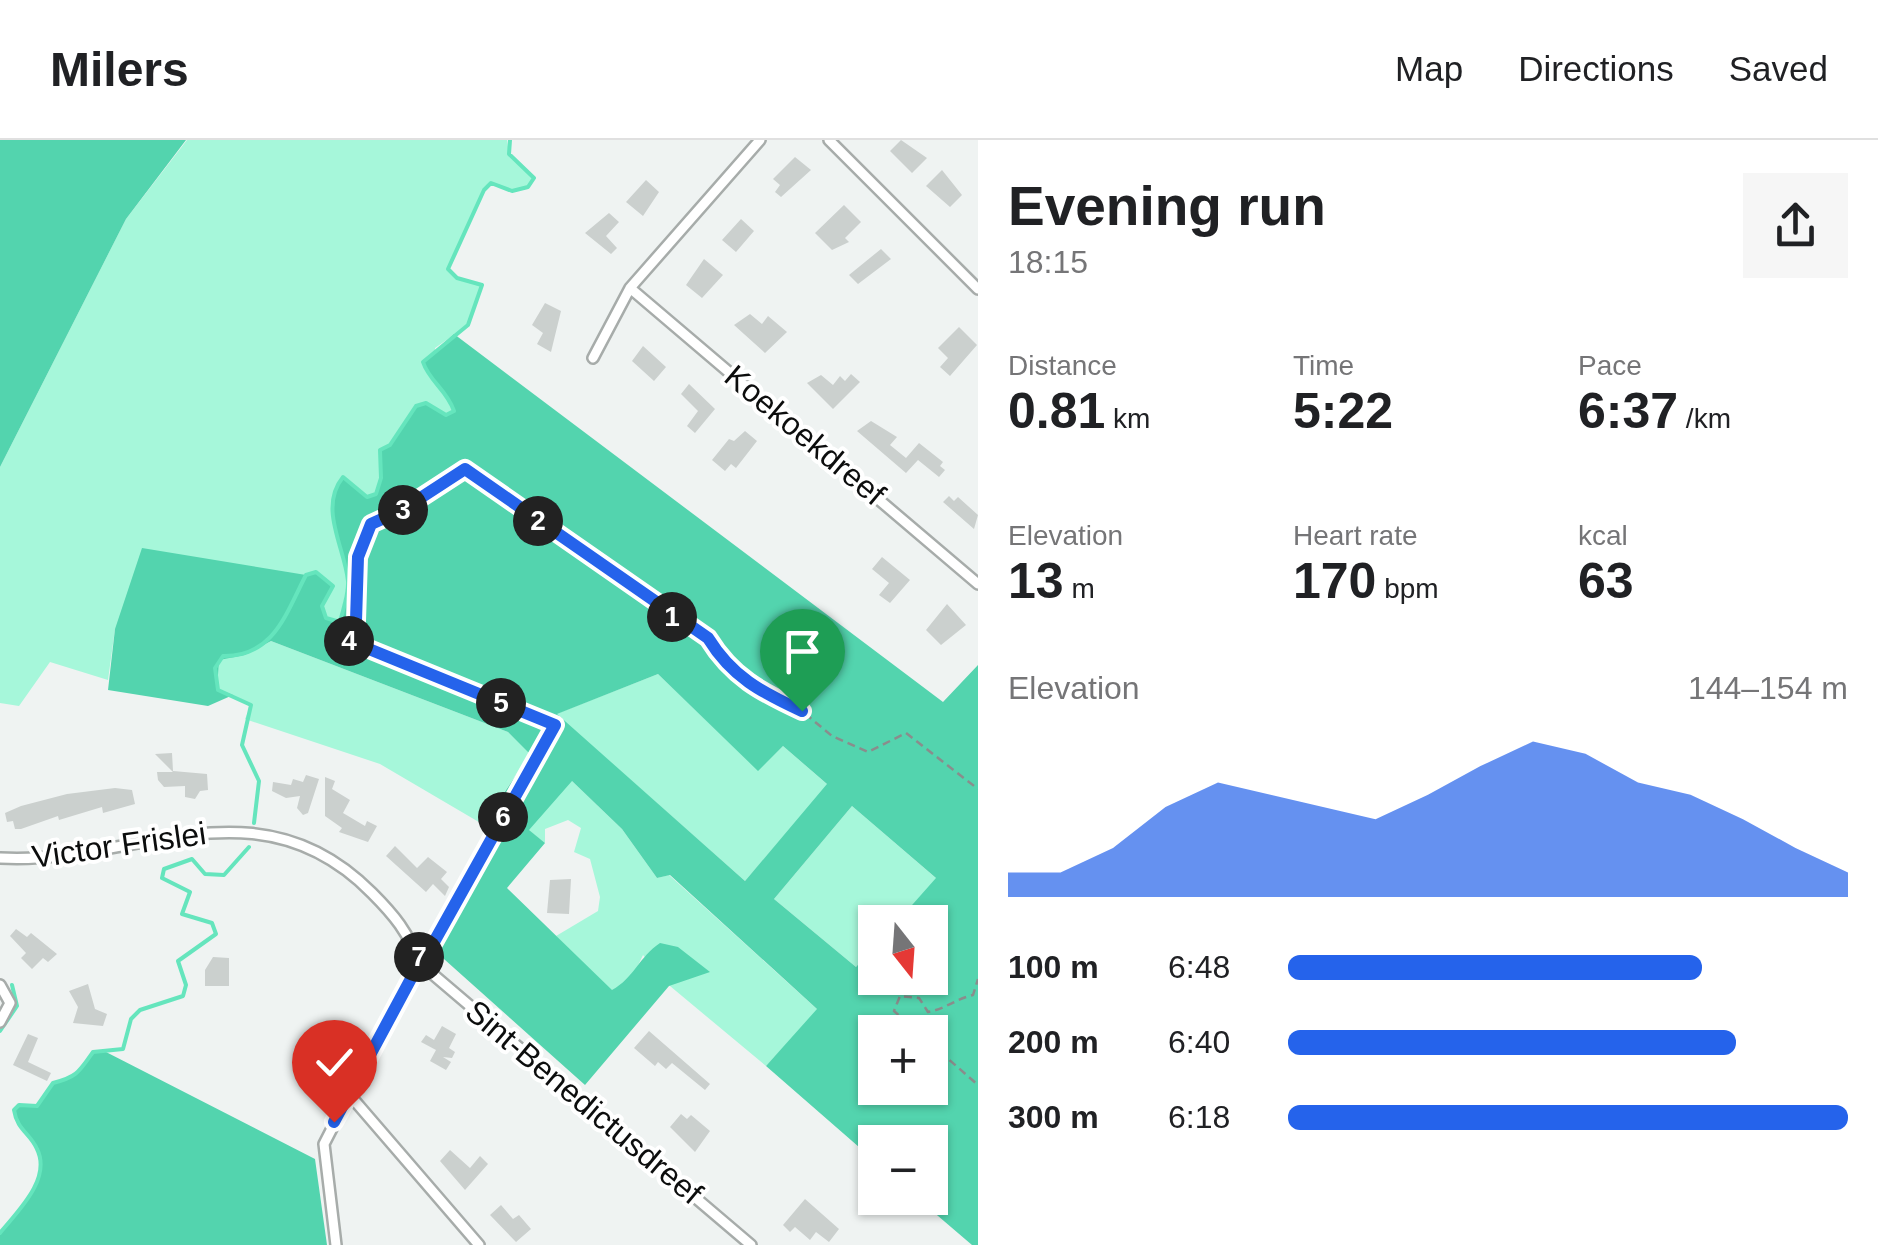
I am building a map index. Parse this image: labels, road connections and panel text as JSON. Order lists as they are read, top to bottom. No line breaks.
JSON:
{"streets":{"street":["Koekoekdreef","Victor Frislei","Sint-Benedictusdreef"]},"crossings":[["Victor Frislei","Sint-Benedictusdreef"]],"north":"bottom","page":{"header":"Milers","nav":["Map","Directions","Saved"],"heading":["Evening run","18:15"],"stats":[["Distance","0.81 km"],["Time","5:22"],["Pace","6:37 /km"],["Elevation","13 m"],["Heart rate","170 bpm"],["kcal","63"]],"pins":["3","2","1","4","5","6","7"],"chart":["Elevation","144–154 m"],"map_buttons":["+","−"],"list":[{"name":"100 m","note":"6:48"},{"name":"200 m","note":"6:40"},{"name":"300 m","note":"6:18"}]}}
